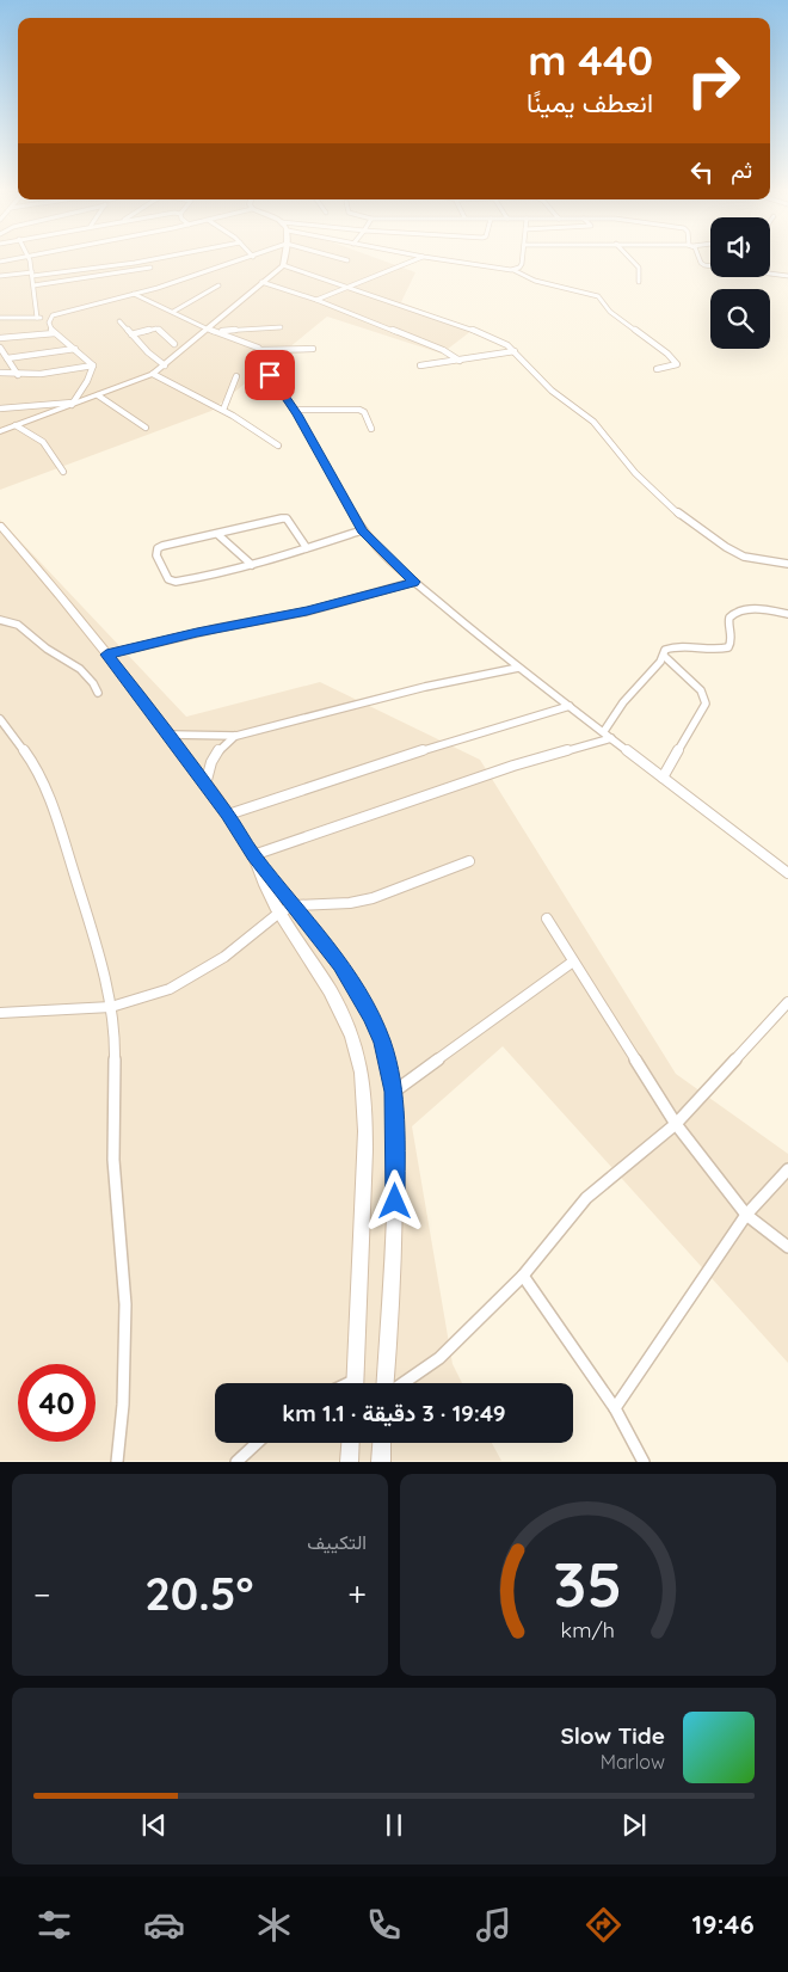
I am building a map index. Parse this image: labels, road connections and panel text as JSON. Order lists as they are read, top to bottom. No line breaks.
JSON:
{"page":{"turn":["440 m","انعطف يمينًا"],"then":"ثم","limit":"40","trip":"19:49 · 3 دقيقة · 1.1 km","tile":"التكييف","heat":["−","20.5°","+"],"song":["Slow Tide","Marlow"],"tabs":"19:46","gauge":["35","km/h"]}}
